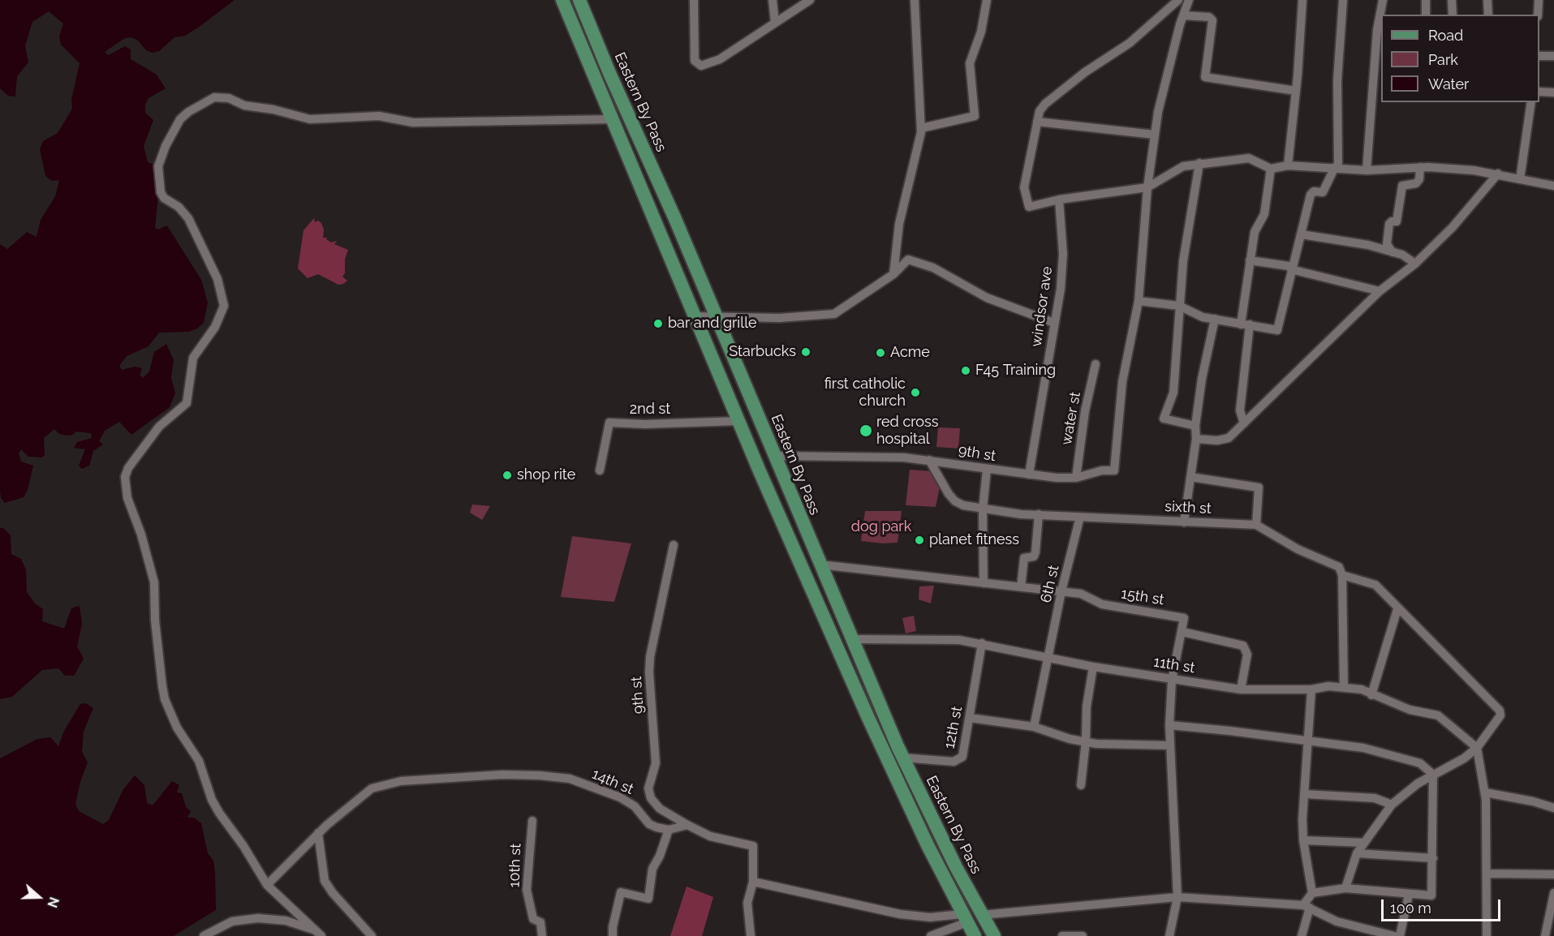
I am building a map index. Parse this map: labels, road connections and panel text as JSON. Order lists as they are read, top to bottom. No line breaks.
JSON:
{"streets":{"main road":["Eastern By Pass"],"street":["windsor ave","2nd st","water st","9th st","sixth st","6th st","15th st","11th st","12th st","14th st","10th st"]},"crossings":[["Eastern By Pass","9th st"],["Eastern By Pass","15th st"],["Eastern By Pass","11th st"],["Eastern By Pass","12th st"],["windsor ave","9th st"],["water st","9th st"],["9th st","sixth st"],["sixth st","6th st"],["6th st","15th st"],["6th st","11th st"],["11th st","12th st"]],"parks":["dog park"],"places":["bar and grille","Starbucks","Acme","F45 Training","first catholic church","red cross hospital","shop rite","planet fitness"],"legend":["Road","Park","Water"],"scale_bar":"100 m","north":"right"}
